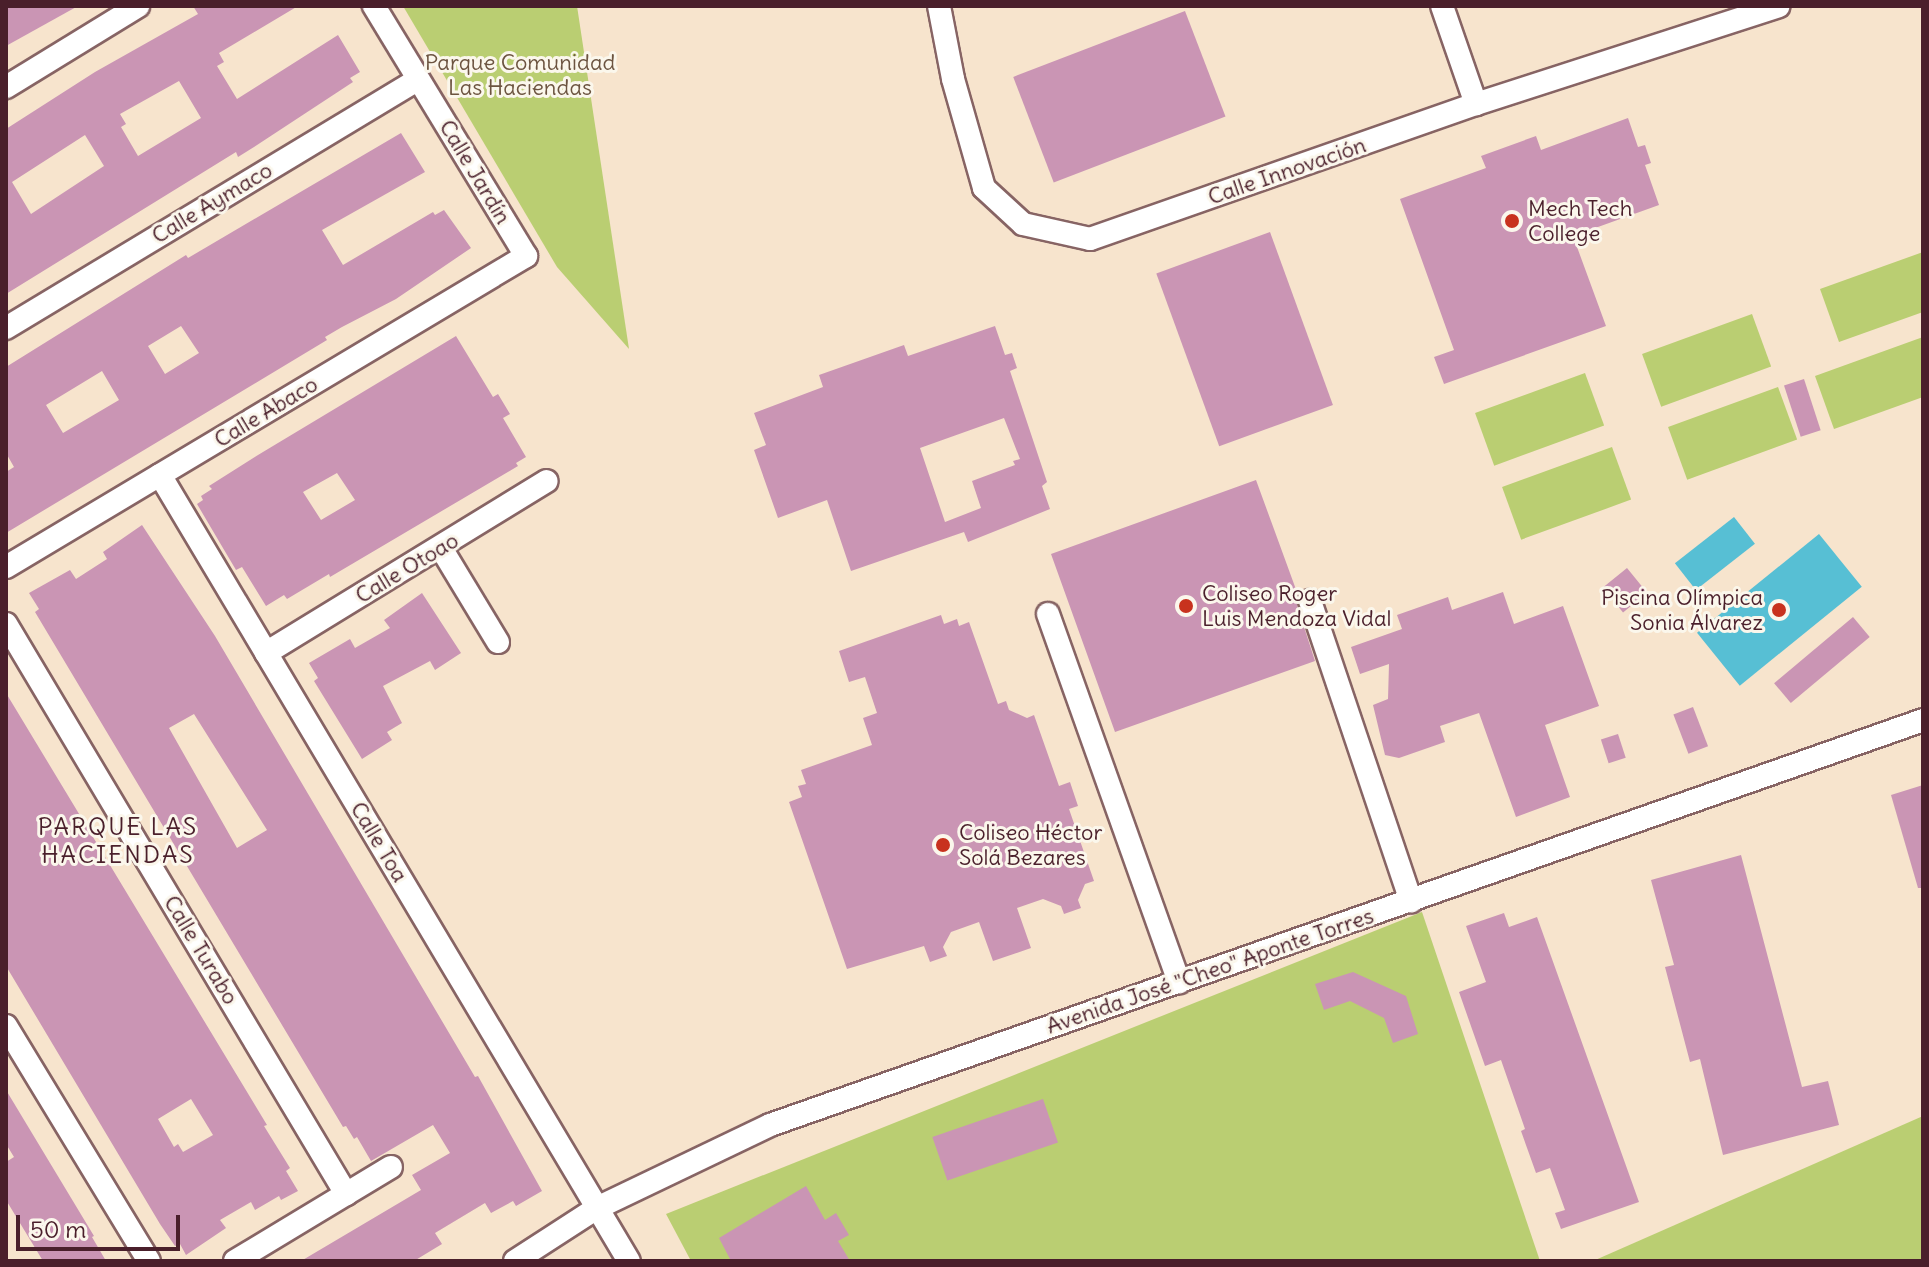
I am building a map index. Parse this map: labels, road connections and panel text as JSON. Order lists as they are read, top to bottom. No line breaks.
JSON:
{"streets":{"street":["Calle Innovación","Calle Jardín","Calle Aymaco","Calle Abaco","Calle Otoao","Calle Toa","Calle Turabo","Avenida José \"Cheo\" Aponte Torres"]},"crossings":[["Calle Jardín","Calle Aymaco"],["Calle Jardín","Calle Abaco"],["Calle Abaco","Calle Toa"],["Calle Otoao","Calle Toa"],["Calle Toa","Avenida José \"Cheo\" Aponte Torres"]],"districts":["PARQUE LAS HACIENDAS"],"parks":["Parque Comunidad Las Haciendas"],"places":["Mech Tech College","Coliseo Roger Luis Mendoza Vidal","Piscina Olímpica Sonia Álvarez","Coliseo Héctor Solá Bezares"],"scale_bar":"50 m"}
